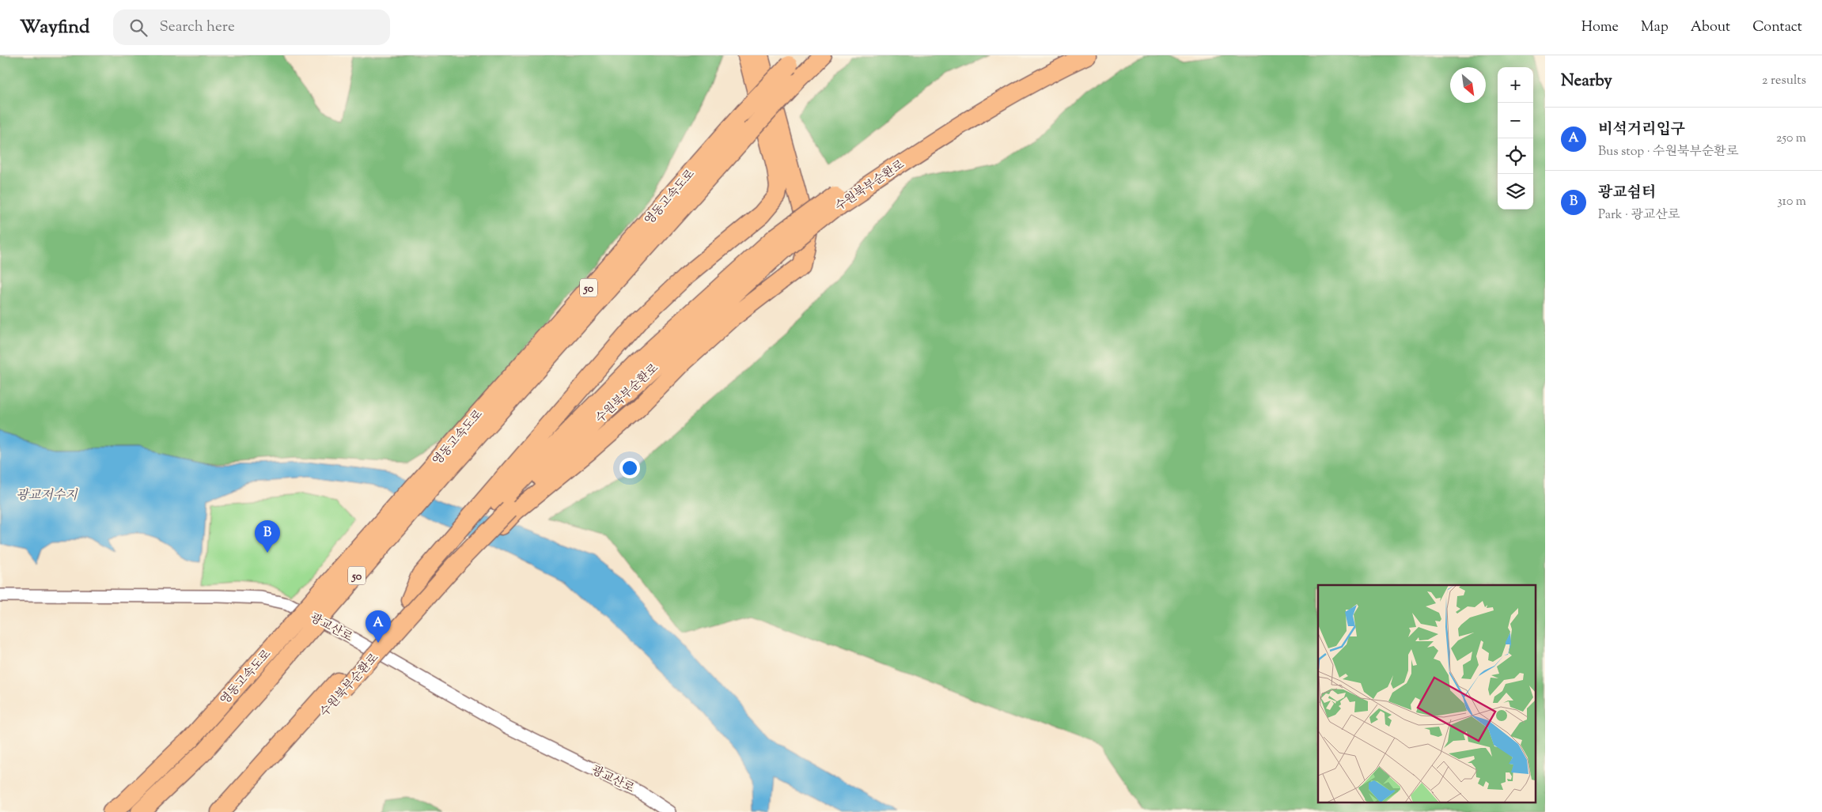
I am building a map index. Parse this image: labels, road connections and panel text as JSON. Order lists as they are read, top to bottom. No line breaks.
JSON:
{"streets":{"highway":["수원북부순환로","영동고속도로","50"],"street":["광교산로"]},"water":["광교저수지"],"north":"bottom right","page":{"header":"Wayfind","search":"Search here","nav":["Home","Map","About","Contact"],"heading":["Nearby","2 results"],"map_buttons":["+","−"],"list":[{"mark":"A","name":"비석거리입구","note":"Bus stop · 수원북부순환로","value":"250 m"},{"mark":"B","name":"광교쉼터","note":"Park · 광교산로","value":"310 m"}],"pins":["B","A"]}}
